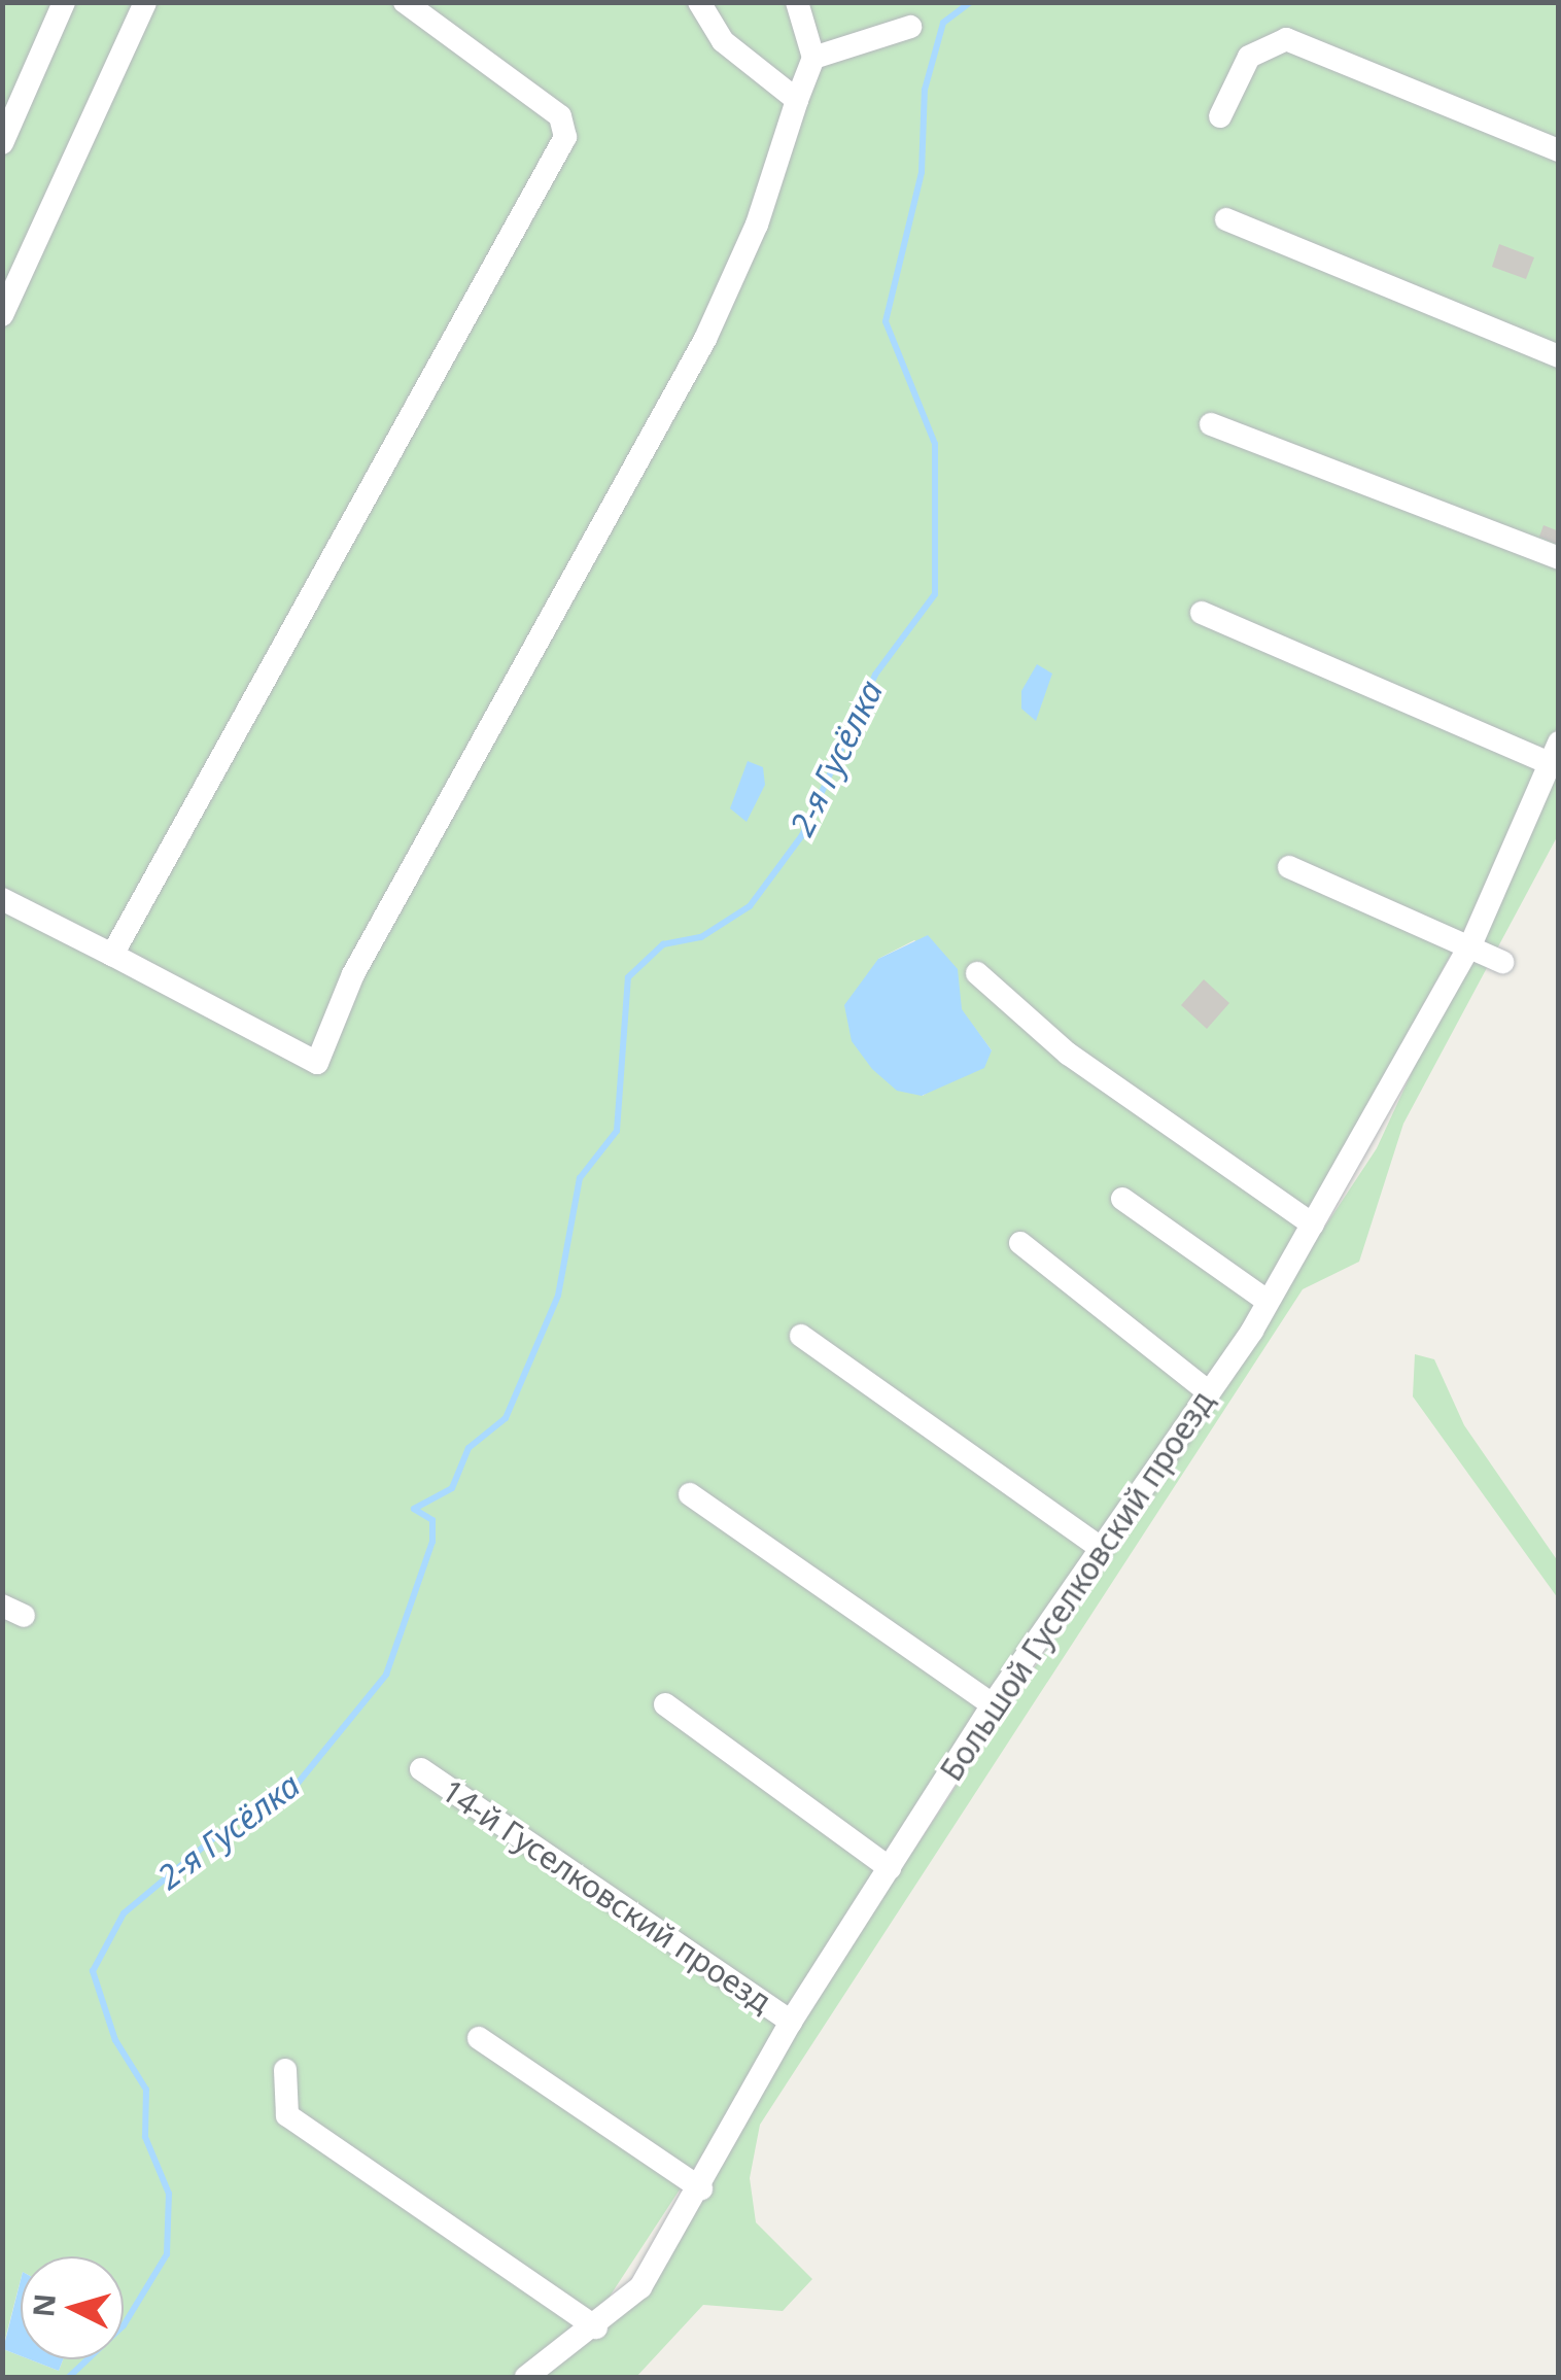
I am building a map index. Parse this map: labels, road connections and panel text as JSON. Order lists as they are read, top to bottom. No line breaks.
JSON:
{"streets":{"street":["Большой Гуселковский проезд","14-й Гуселковский проезд"]},"crossings":[["Большой Гуселковский проезд","14-й Гуселковский проезд"]],"water":["2-я Гусёлка"],"north":"left"}
